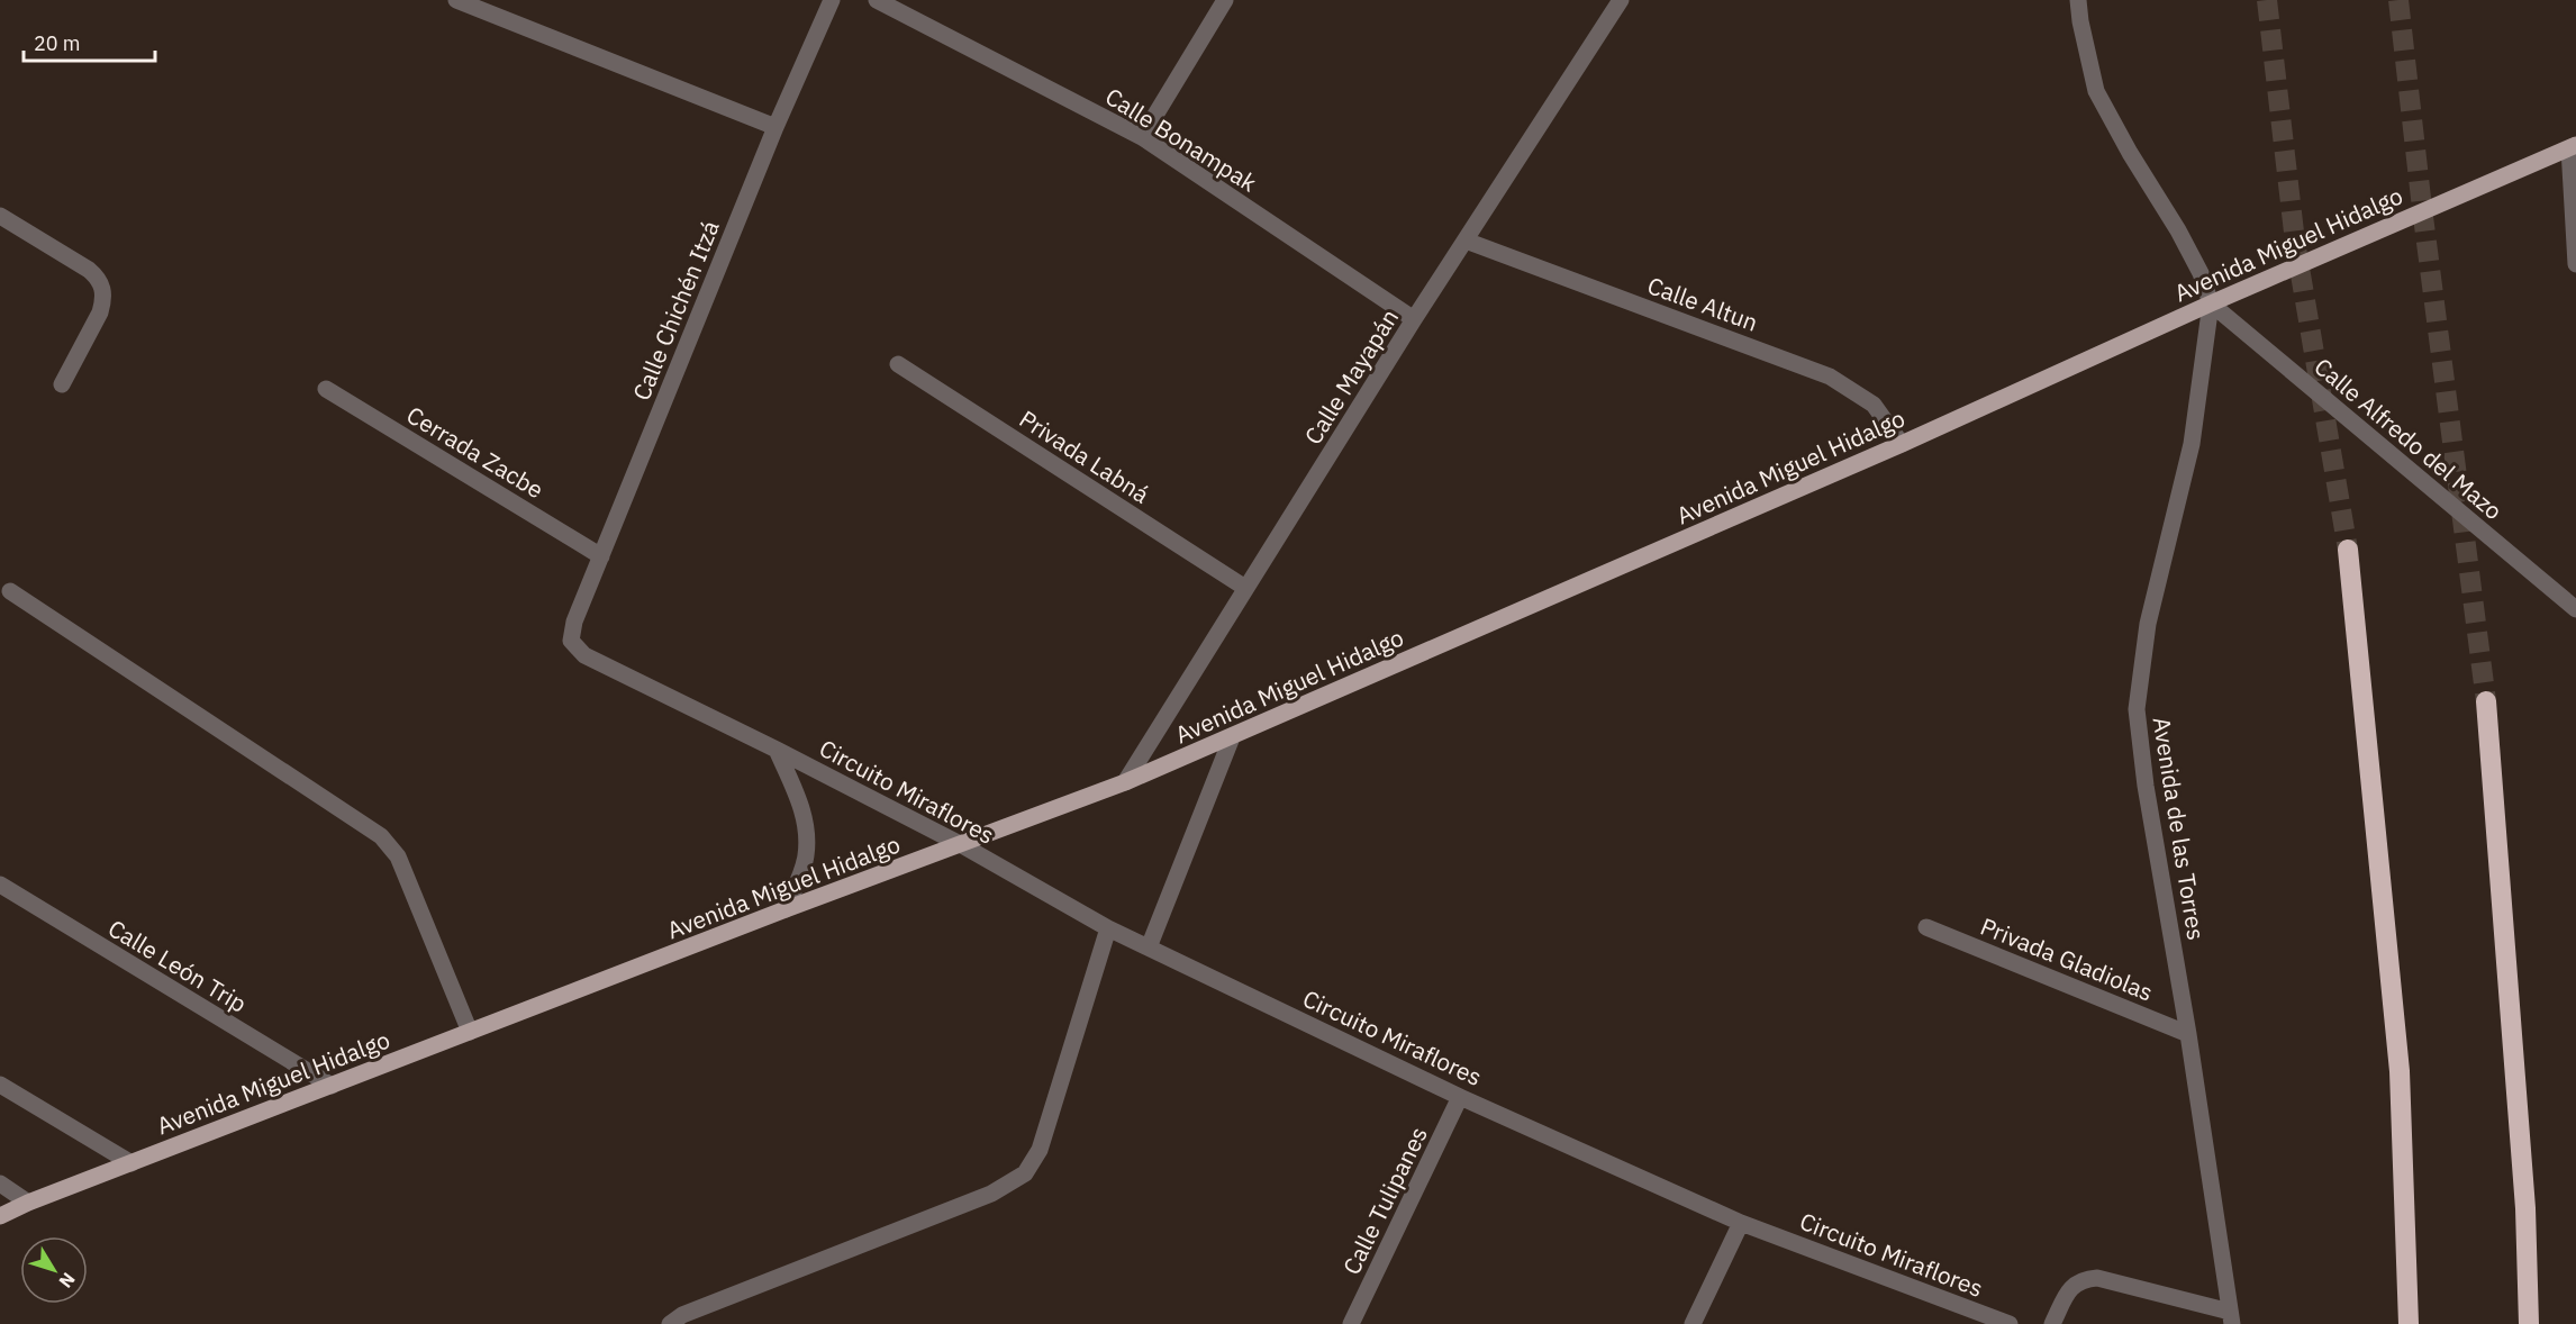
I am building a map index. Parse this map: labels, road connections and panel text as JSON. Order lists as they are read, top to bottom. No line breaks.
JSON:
{"streets":{"main road":["Avenida Miguel Hidalgo"],"street":["Calle Bonampak","Calle Altun","Calle Chichén Itzá","Calle Mayapán","Calle Alfredo del Mazo","Cerrada Zacbe","Privada Labná","Circuito Miraflores","Avenida de las Torres","Privada Gladiolas","Calle León Trip","Calle Tulipanes"]},"crossings":[["Calle Bonampak","Calle Mayapán"],["Avenida Miguel Hidalgo","Calle Altun"],["Avenida Miguel Hidalgo","Calle Mayapán"],["Avenida Miguel Hidalgo","Calle Alfredo del Mazo"],["Avenida Miguel Hidalgo","Circuito Miraflores"],["Avenida Miguel Hidalgo","Avenida de las Torres"],["Avenida Miguel Hidalgo","Calle León Trip"],["Calle Altun","Calle Mayapán"],["Calle Chichén Itzá","Cerrada Zacbe"],["Calle Chichén Itzá","Circuito Miraflores"],["Calle Mayapán","Privada Labná"],["Calle Alfredo del Mazo","Avenida de las Torres"],["Circuito Miraflores","Calle Tulipanes"],["Avenida de las Torres","Privada Gladiolas"]],"scale_bar":"20 m","north":"bottom right"}
